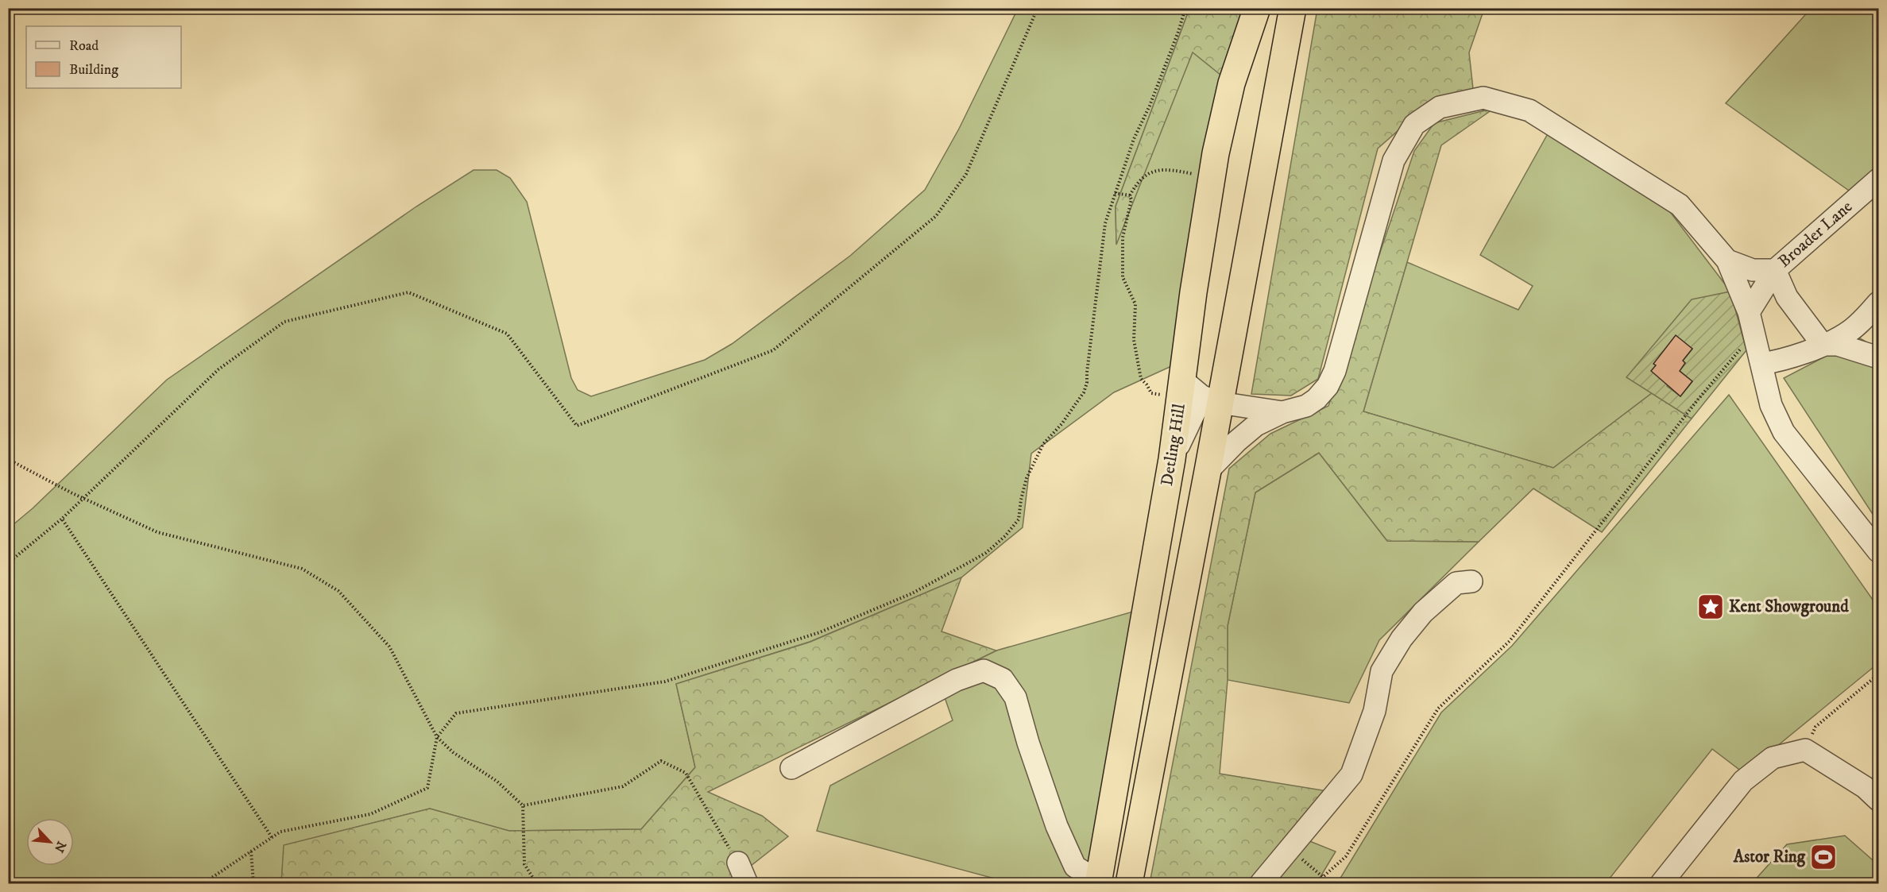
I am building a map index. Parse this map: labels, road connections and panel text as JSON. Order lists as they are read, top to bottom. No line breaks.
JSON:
{"streets":{"highway":["Detling Hill"],"street":["Broader Lane"]},"places":{"place":["Kent Showground"],"sports":["Astor Ring"]},"legend":["Road","Building"],"north":"bottom right"}
